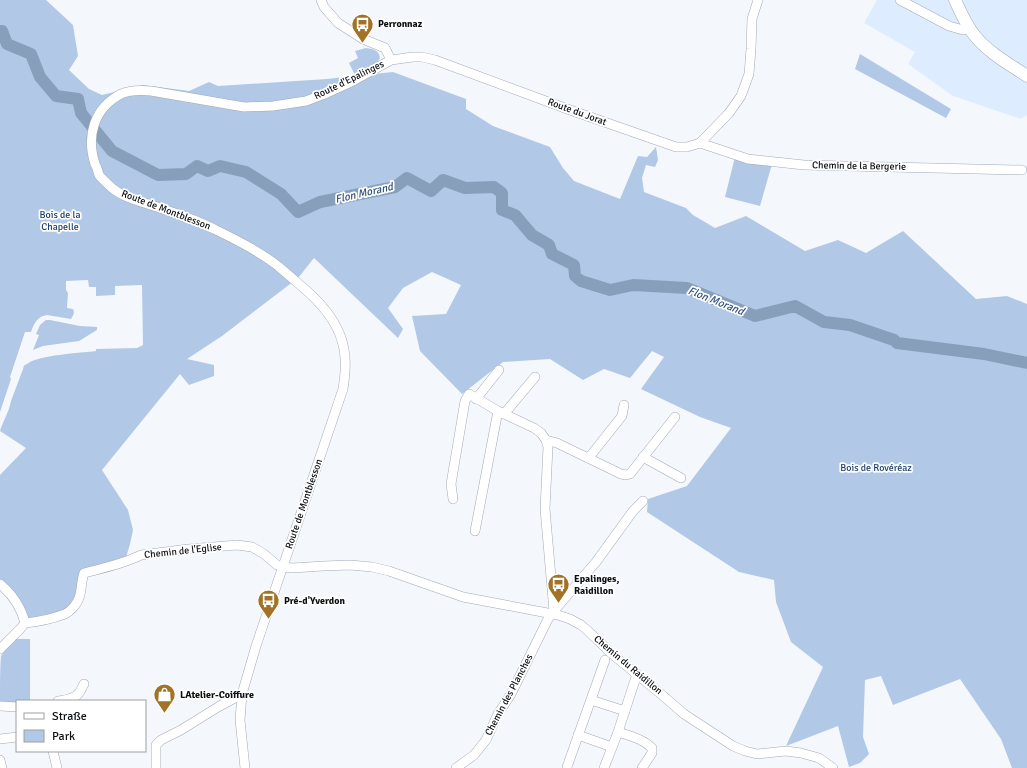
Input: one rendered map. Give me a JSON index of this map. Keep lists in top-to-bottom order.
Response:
{
  "streets": {
    "street": [
      "Route d'Epalinges",
      "Route du Jorat",
      "Chemin de la Bergerie",
      "Route de Montblesson",
      "Chemin de l'Eglise",
      "Chemin du Raidillon",
      "Chemin des Planches"
    ]
  },
  "crossings": [
    ["Route d'Epalinges", "Route du Jorat"],
    ["Route d'Epalinges", "Route de Montblesson"],
    ["Route du Jorat", "Chemin de la Bergerie"],
    ["Route de Montblesson", "Chemin de l'Eglise"],
    ["Route de Montblesson", "Chemin du Raidillon"],
    ["Chemin de l'Eglise", "Chemin du Raidillon"],
    ["Chemin du Raidillon", "Chemin des Planches"]
  ],
  "water": ["Flon Morand"],
  "parks": ["Bois de la Chapelle", "Bois de Rovéréaz"],
  "places": {
    "bus stop": ["Perronnaz", "Epalinges, Raidillon", "Pré-d'Yverdon"],
    "shop": ["LAtelier-Coiffure"]
  },
  "legend": ["Straße", "Park"]
}
